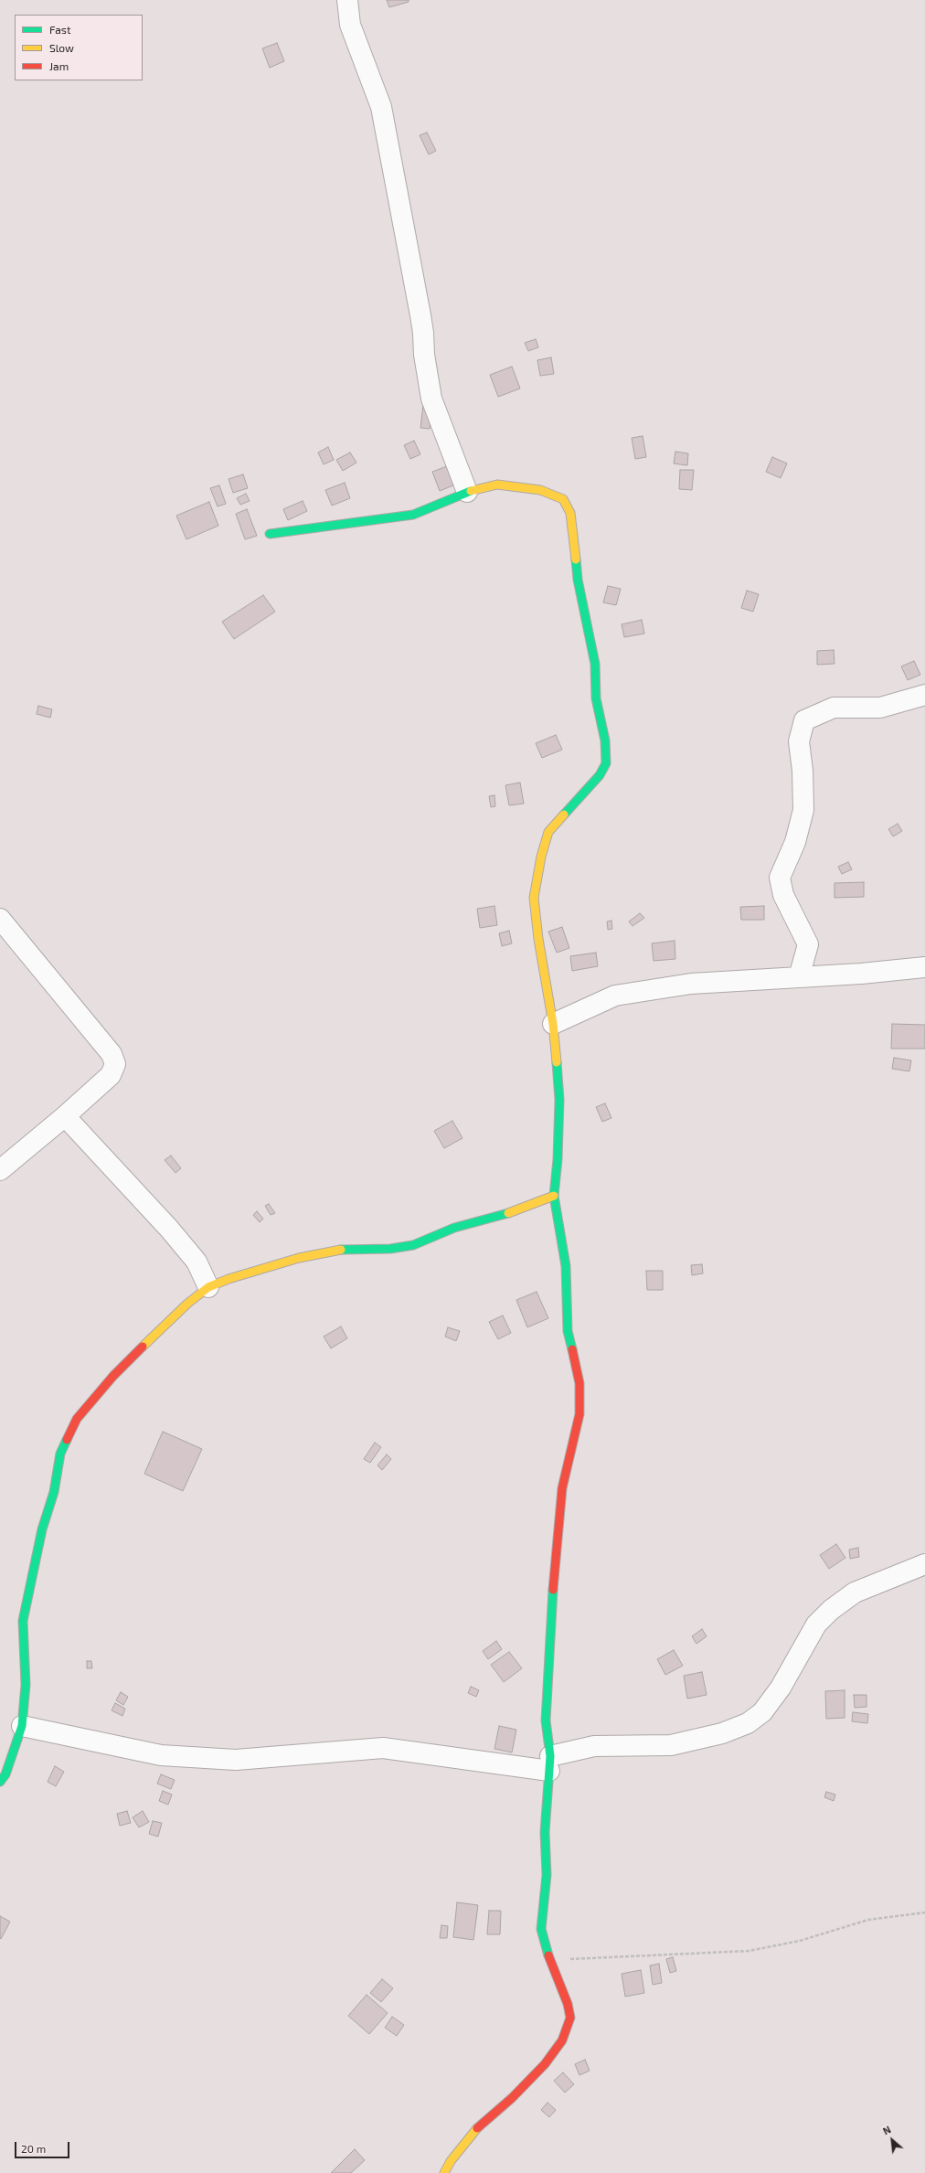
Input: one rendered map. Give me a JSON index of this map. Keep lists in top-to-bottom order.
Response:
{
  "legend": ["Fast", "Slow", "Jam"],
  "scale_bar": "20 m",
  "north": "top left"
}
